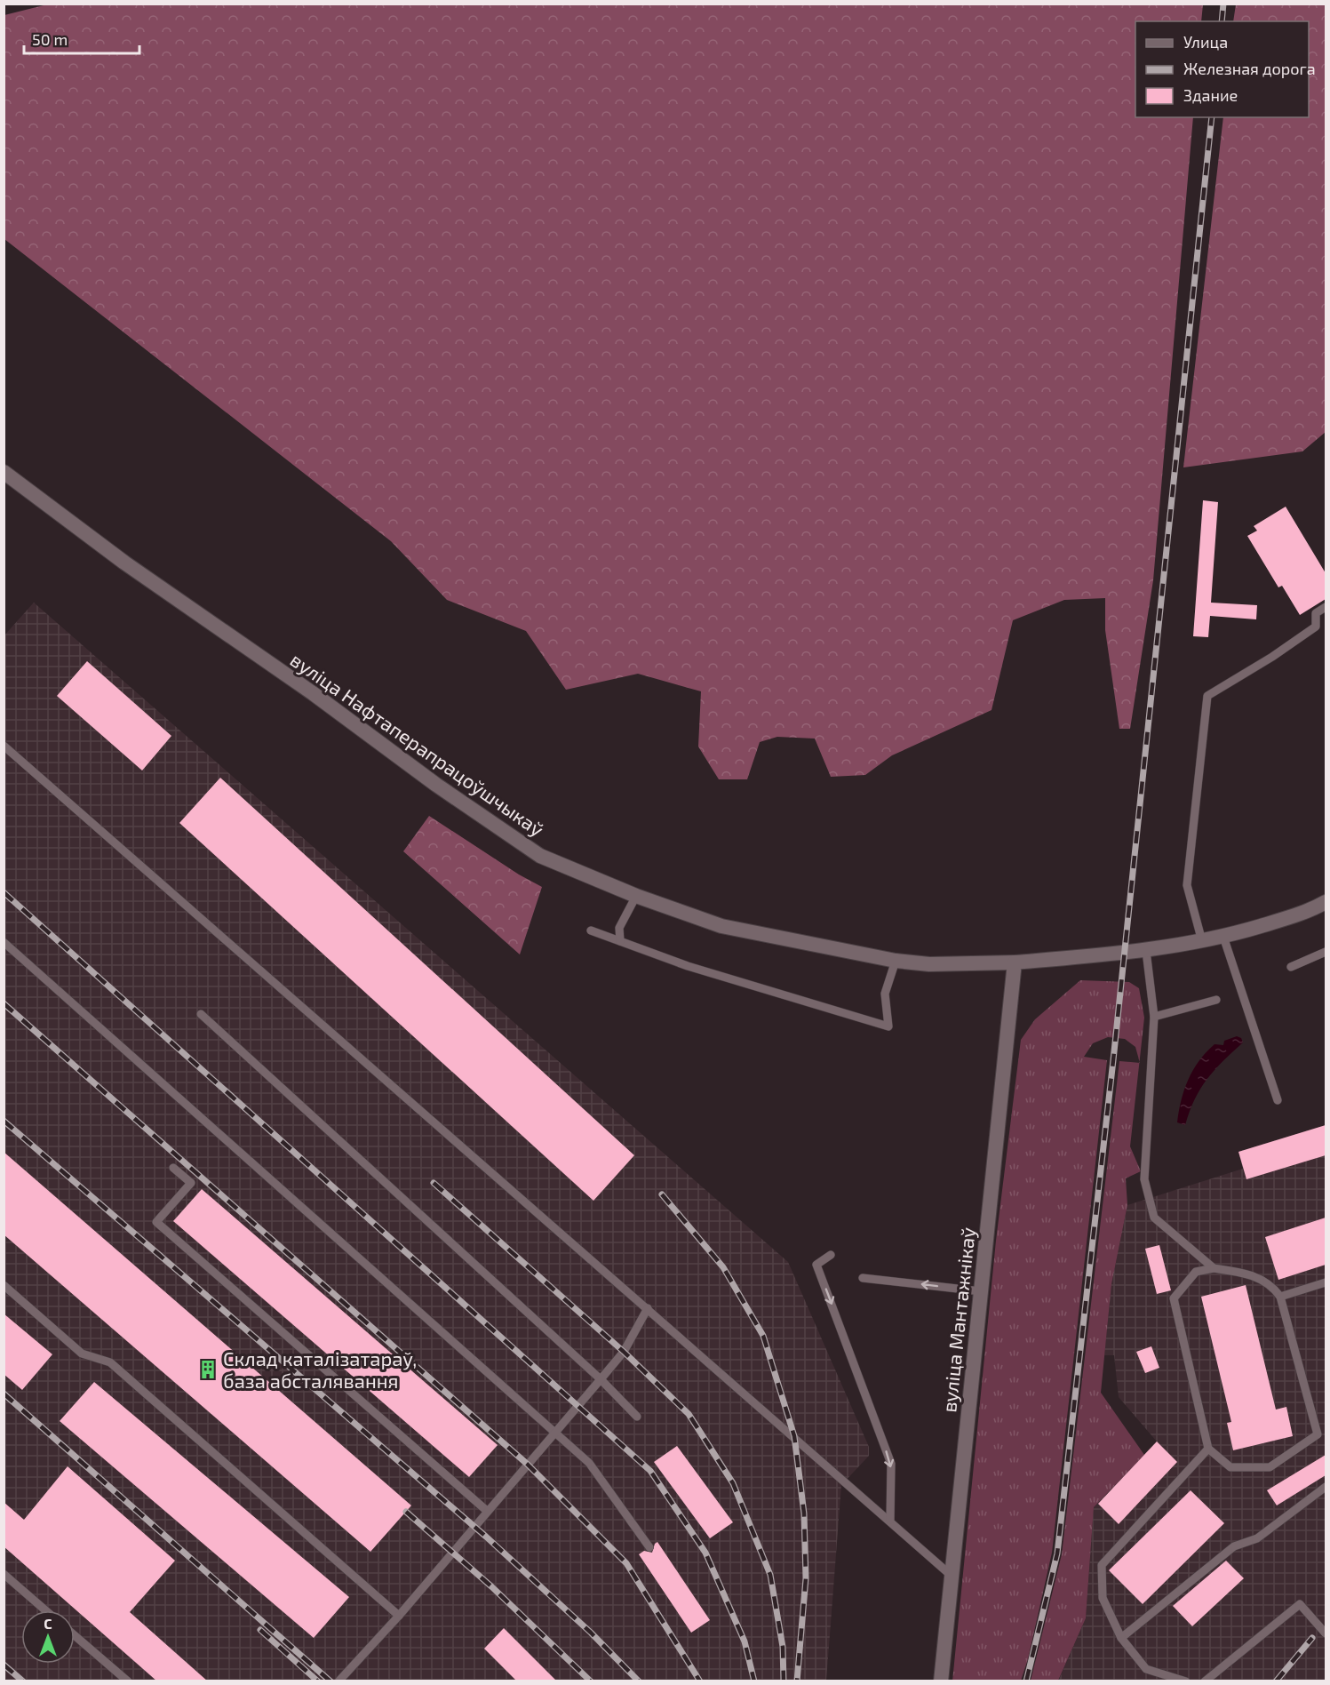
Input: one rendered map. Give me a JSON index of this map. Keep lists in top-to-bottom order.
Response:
{
  "streets": {
    "street": ["вуліца Нафтаперапрацоўшчыкаў", "вуліца Мантажнікаў"]
  },
  "crossings": [
    ["вуліца Нафтаперапрацоўшчыкаў", "вуліца Мантажнікаў"]
  ],
  "places": {
    "building": ["Склад каталізатараў, база абсталявання"]
  },
  "legend": ["Улица", "Железная дорога", "Здание"],
  "scale_bar": "50 m",
  "north": "top"
}
